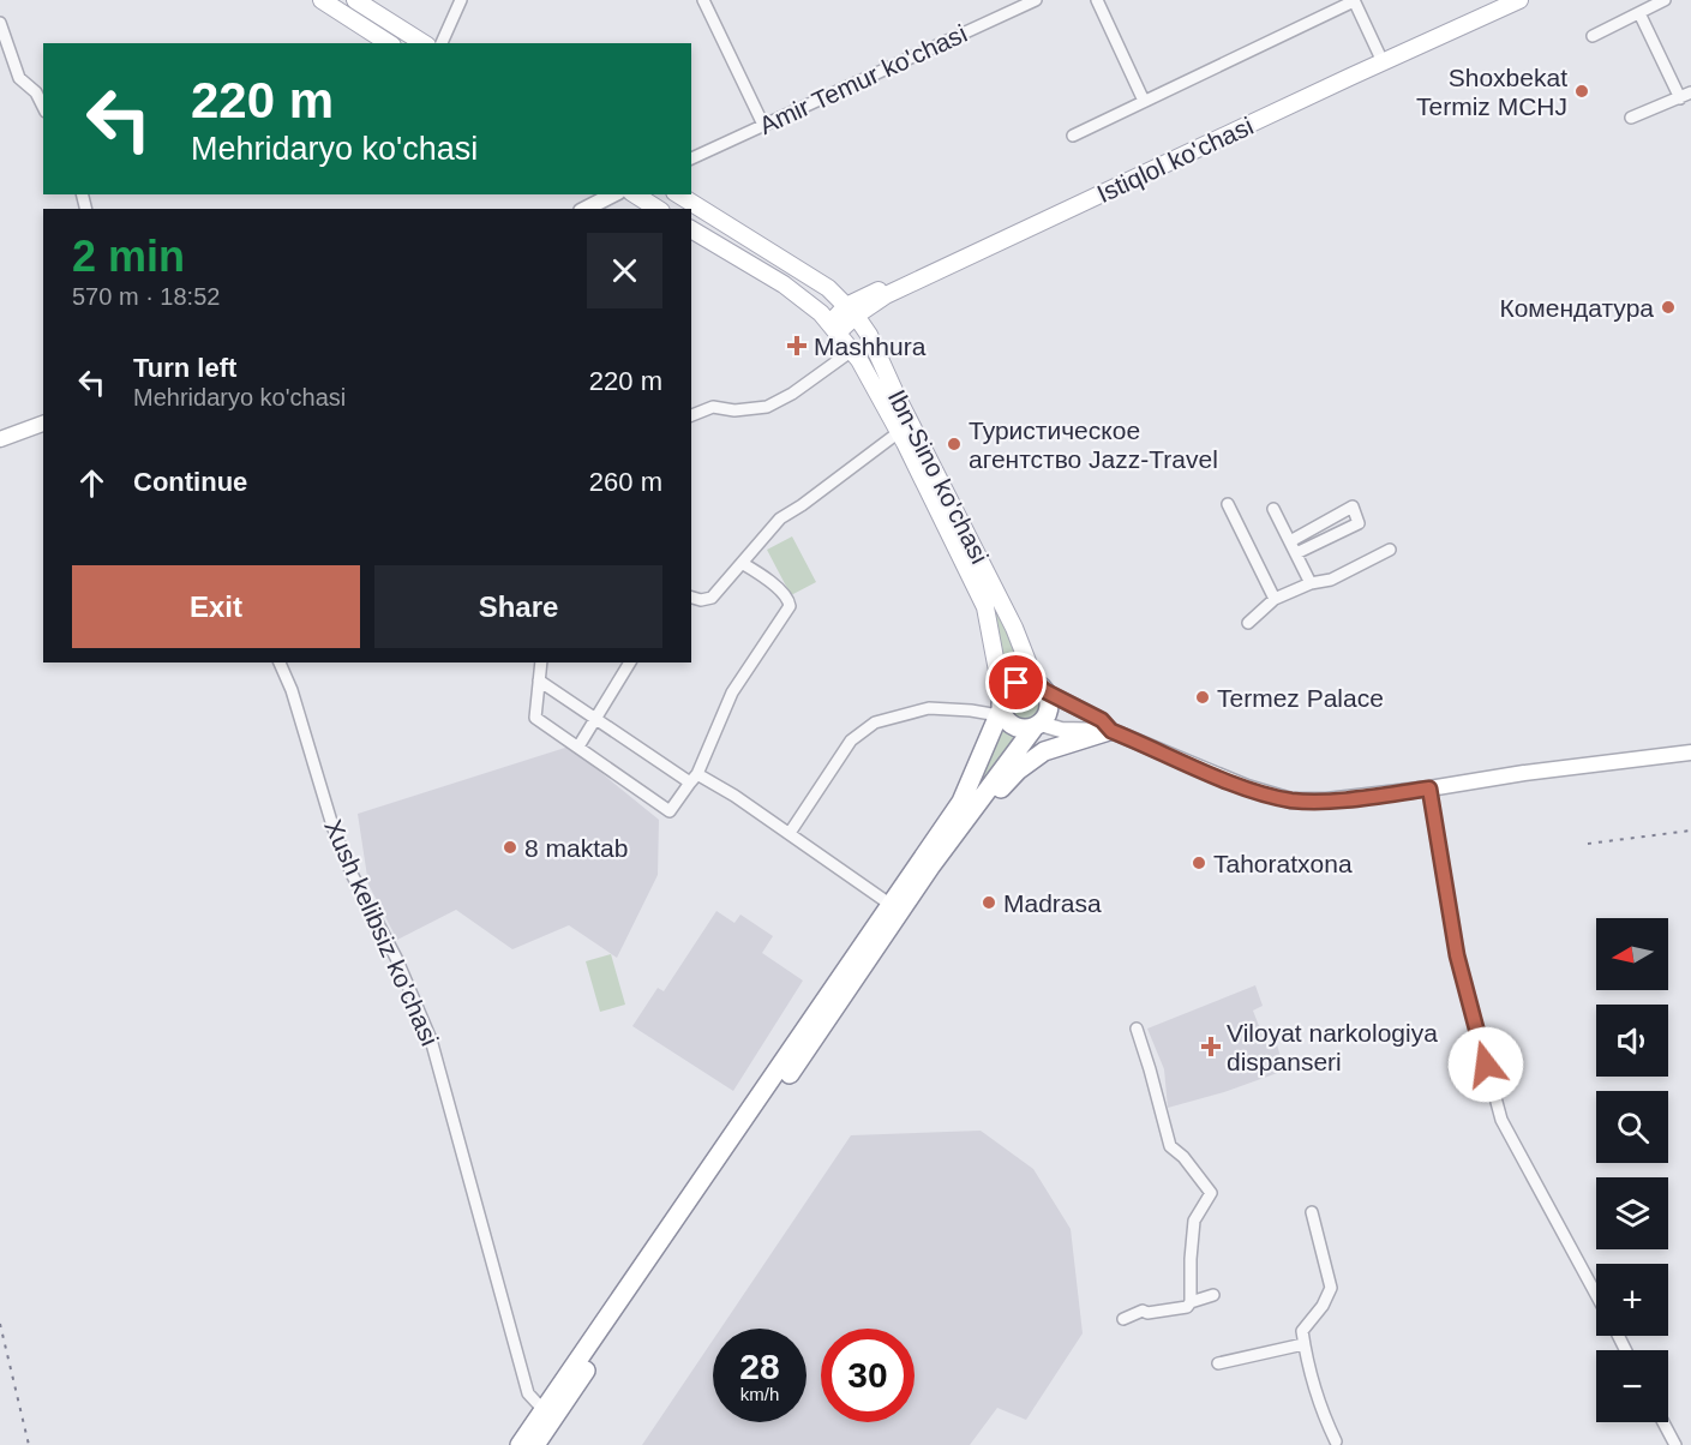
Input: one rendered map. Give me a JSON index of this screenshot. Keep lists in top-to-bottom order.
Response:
{
  "streets": {
    "main road": ["Istiqlol ko'chasi", "Ibn-Sino ko'chasi"],
    "street": ["Amir Temur ko'chasi", "Xush kelibsiz ko'chasi"]
  },
  "crossings": [
    ["Istiqlol ko'chasi", "Ibn-Sino ko'chasi"]
  ],
  "places": {
    "other": [
      "Shoxbekat Termiz MCHJ",
      "Комендатура",
      "Туристическое агентство Jazz-Travel",
      "Termez Palace",
      "8 maktab",
      "Tahoratxona",
      "Madrasa"
    ],
    "health": ["Mashhura", "Viloyat narkologiya dispanseri"]
  },
  "north": "left",
  "page": {
    "turn": ["220 m", "Мehridaryo ko'chasi"],
    "heading": ["2 min", "570 m · 18:52"],
    "list": [
      {
        "name": "Turn left",
        "note": "Мehridaryo ko'chasi",
        "value": "220 m"
      },
      {
        "name": "Continue",
        "value": "260 m"
      }
    ],
    "buttons": ["Exit", "Share"],
    "map_buttons": ["+", "−"],
    "speed": "28 km/h",
    "limit": "30"
  }
}
